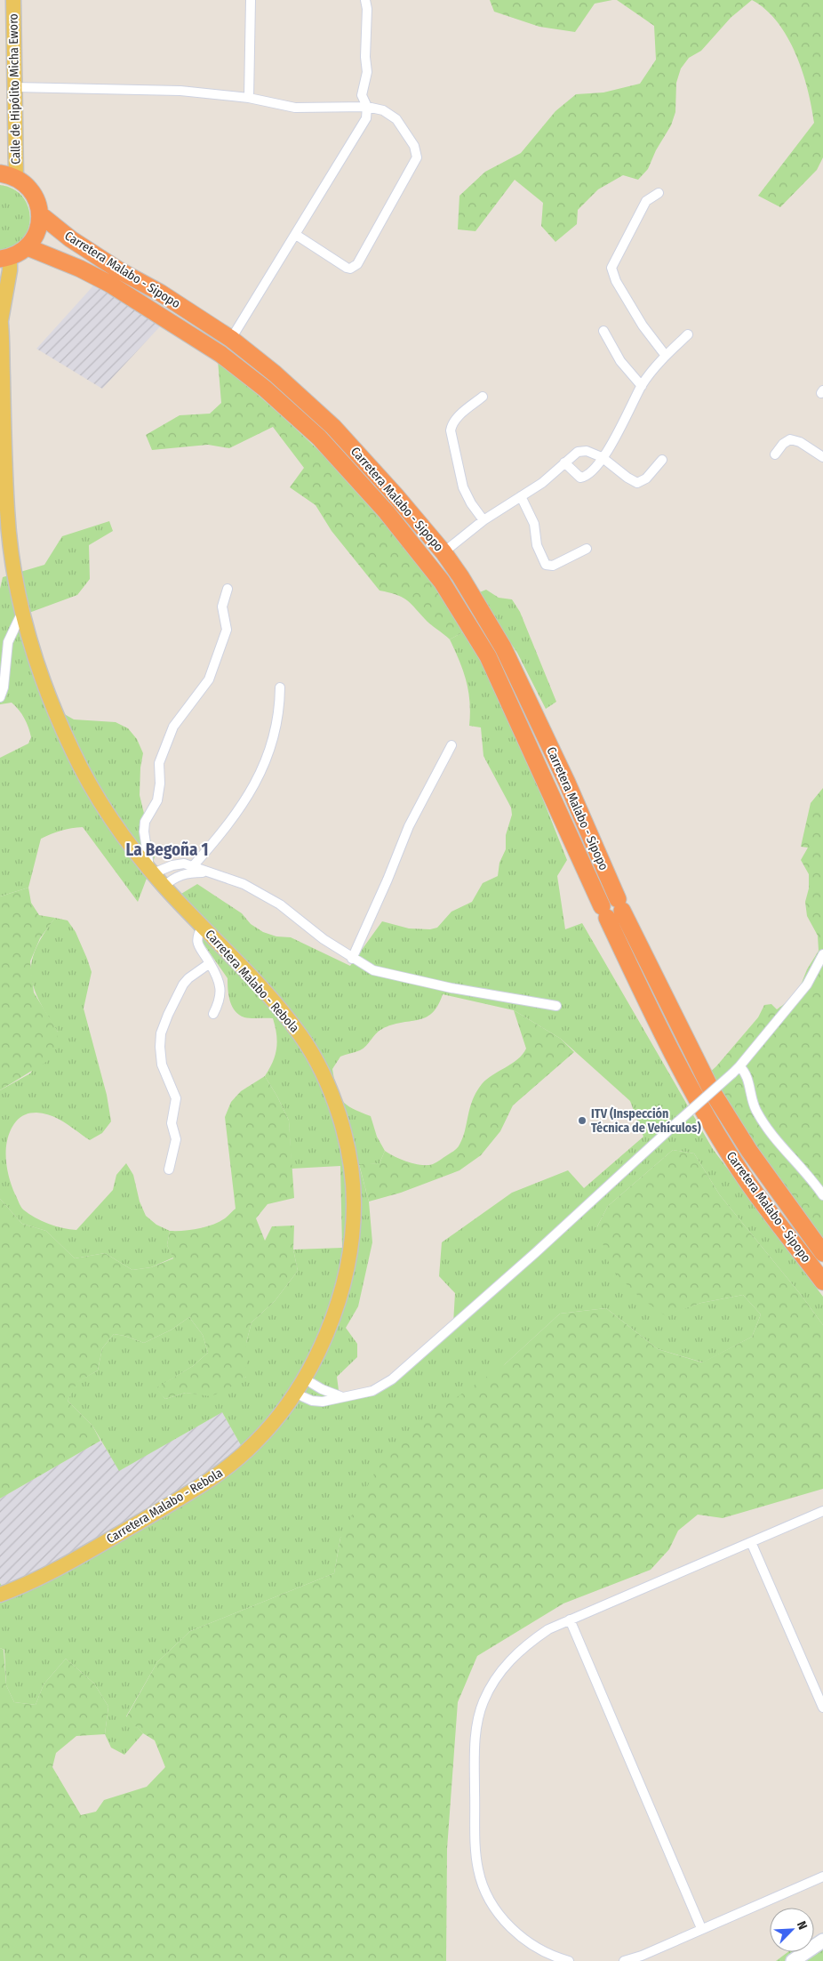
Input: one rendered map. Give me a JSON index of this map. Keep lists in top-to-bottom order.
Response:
{
  "streets": {
    "highway": ["Carretera Malabo - Sipopo"],
    "main road": ["Calle de Hipólito Micha Eworo", "Carretera Malabo - Rebola"]
  },
  "districts": ["La Begoña 1"],
  "places": ["ITV (Inspección Técnica de Vehículos)"],
  "north": "top right"
}
